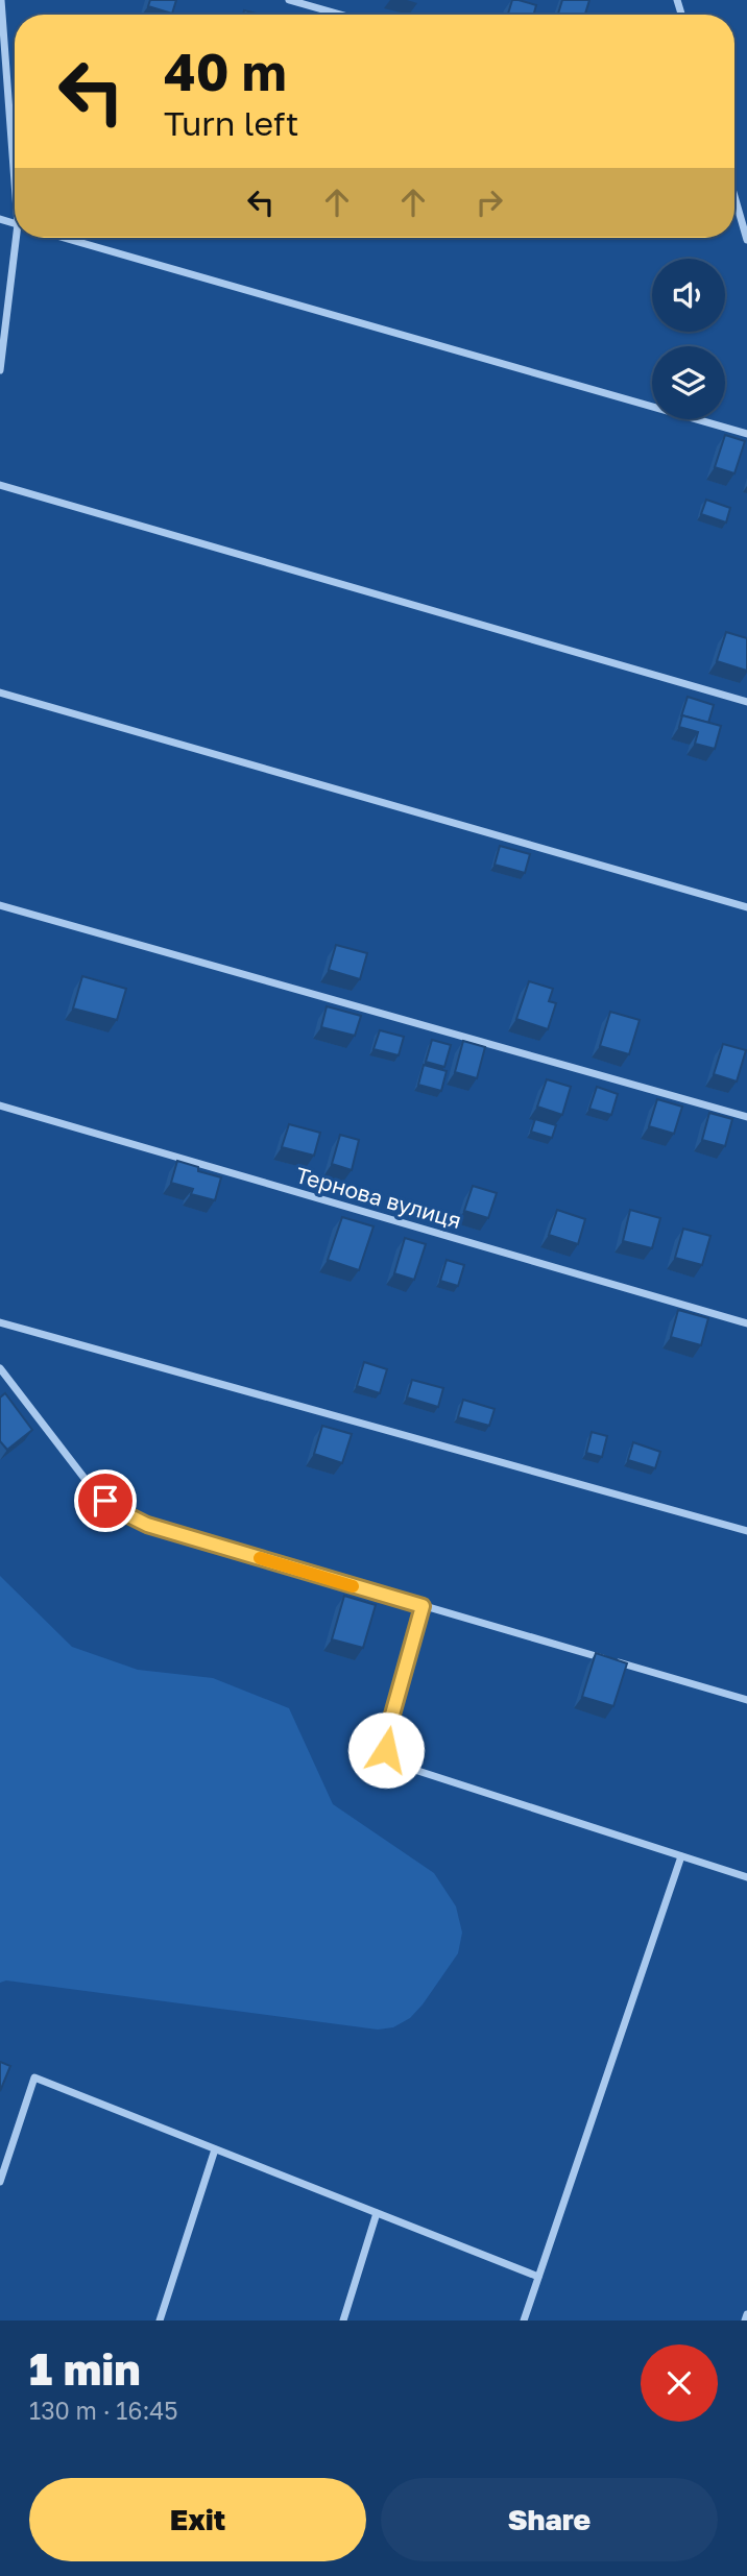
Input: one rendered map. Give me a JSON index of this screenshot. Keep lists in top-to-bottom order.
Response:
{
  "streets": {
    "street": ["Тернова вулиця"]
  },
  "page": {
    "turn": ["40 m", "Turn left"],
    "heading": ["1 min", "130 m · 16:45"],
    "buttons": ["Exit", "Share"]
  }
}
